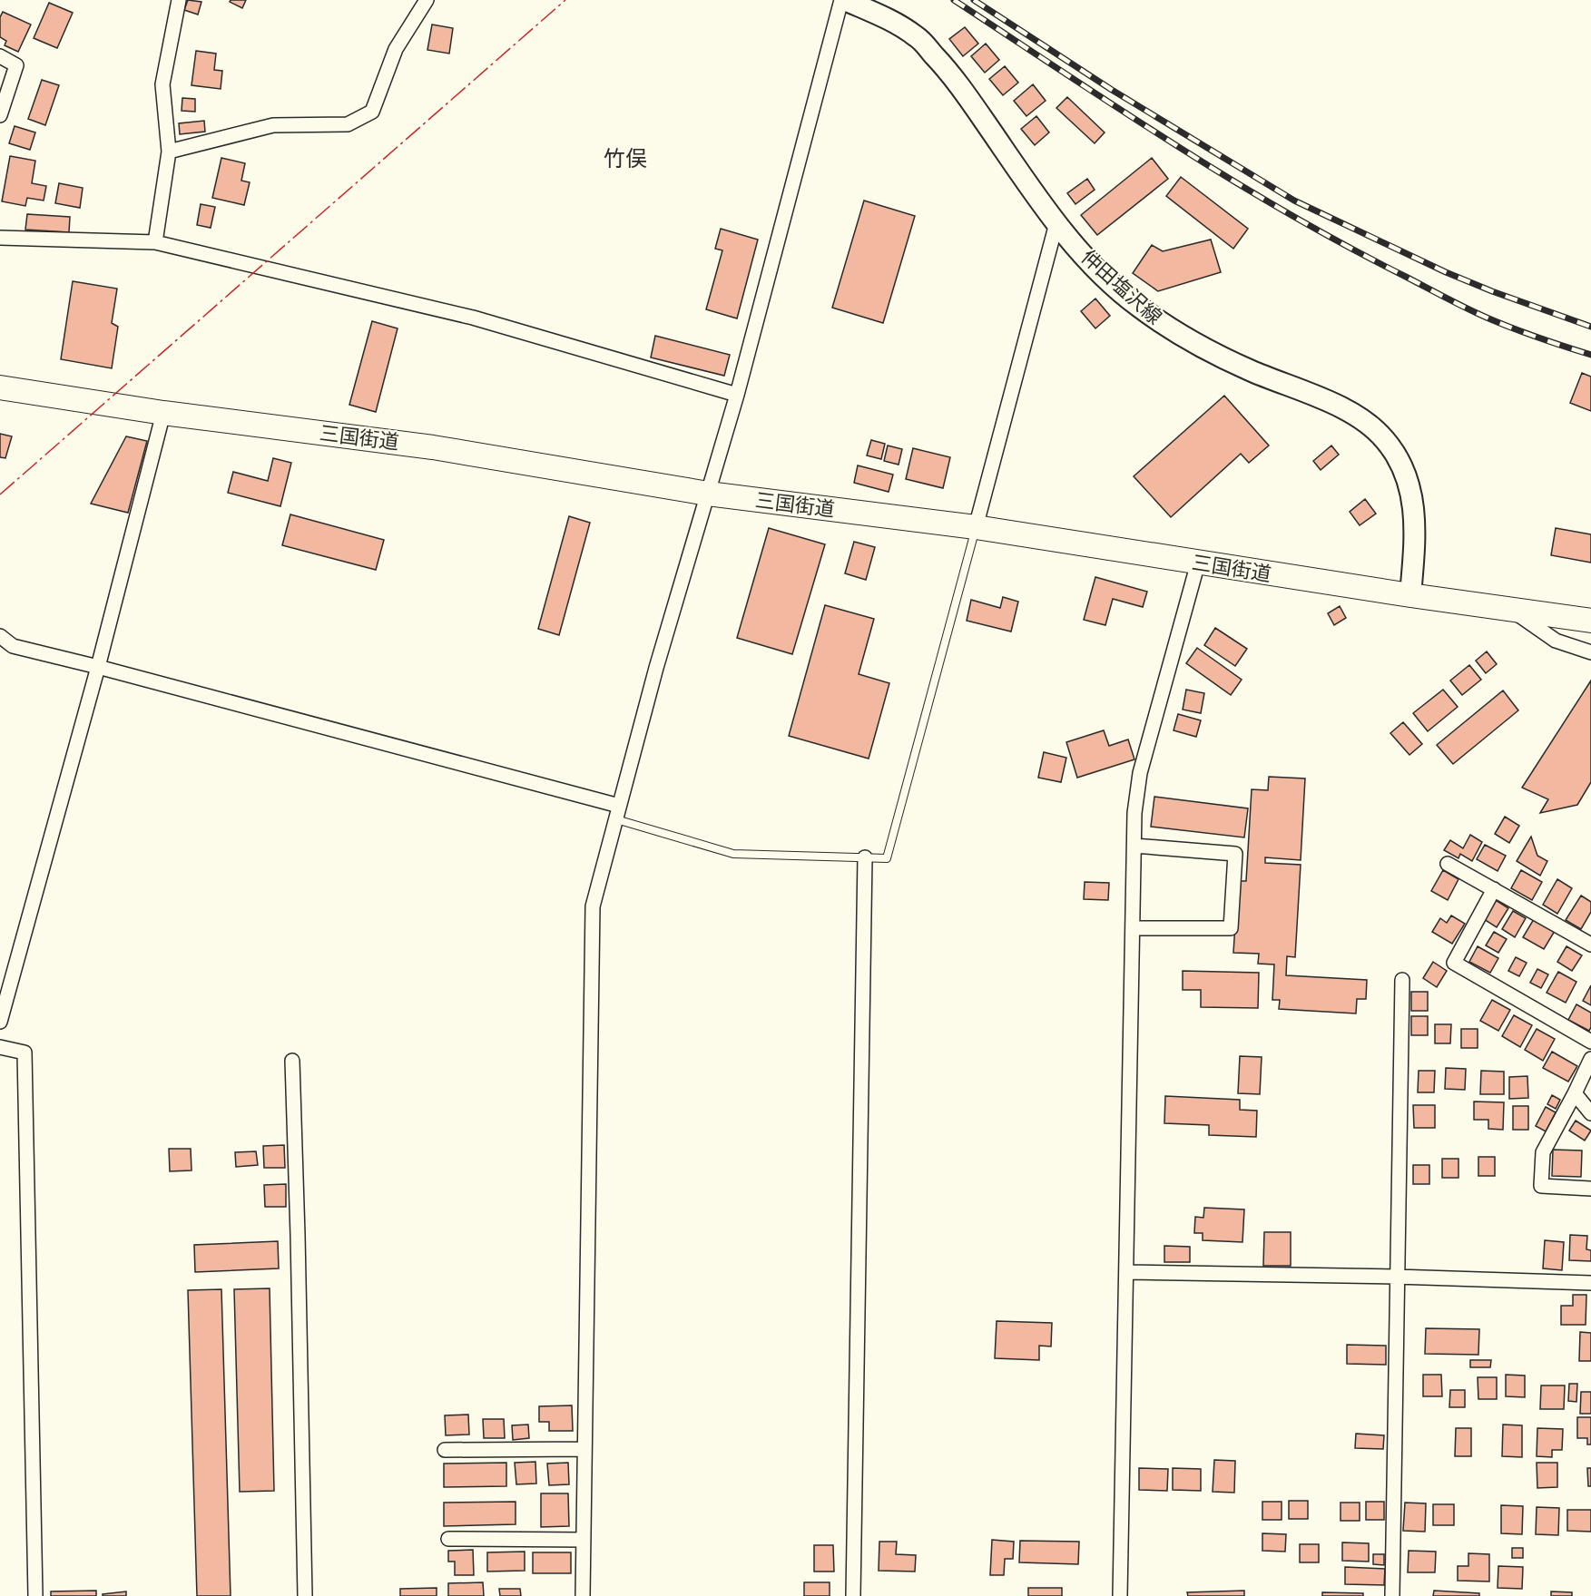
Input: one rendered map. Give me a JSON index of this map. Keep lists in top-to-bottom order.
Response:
{
  "streets": {
    "highway": ["三国街道"],
    "main road": ["仲田塩沢線"]
  },
  "crossings": [
    ["仲田塩沢線", "三国街道"]
  ],
  "districts": ["竹俣"]
}
